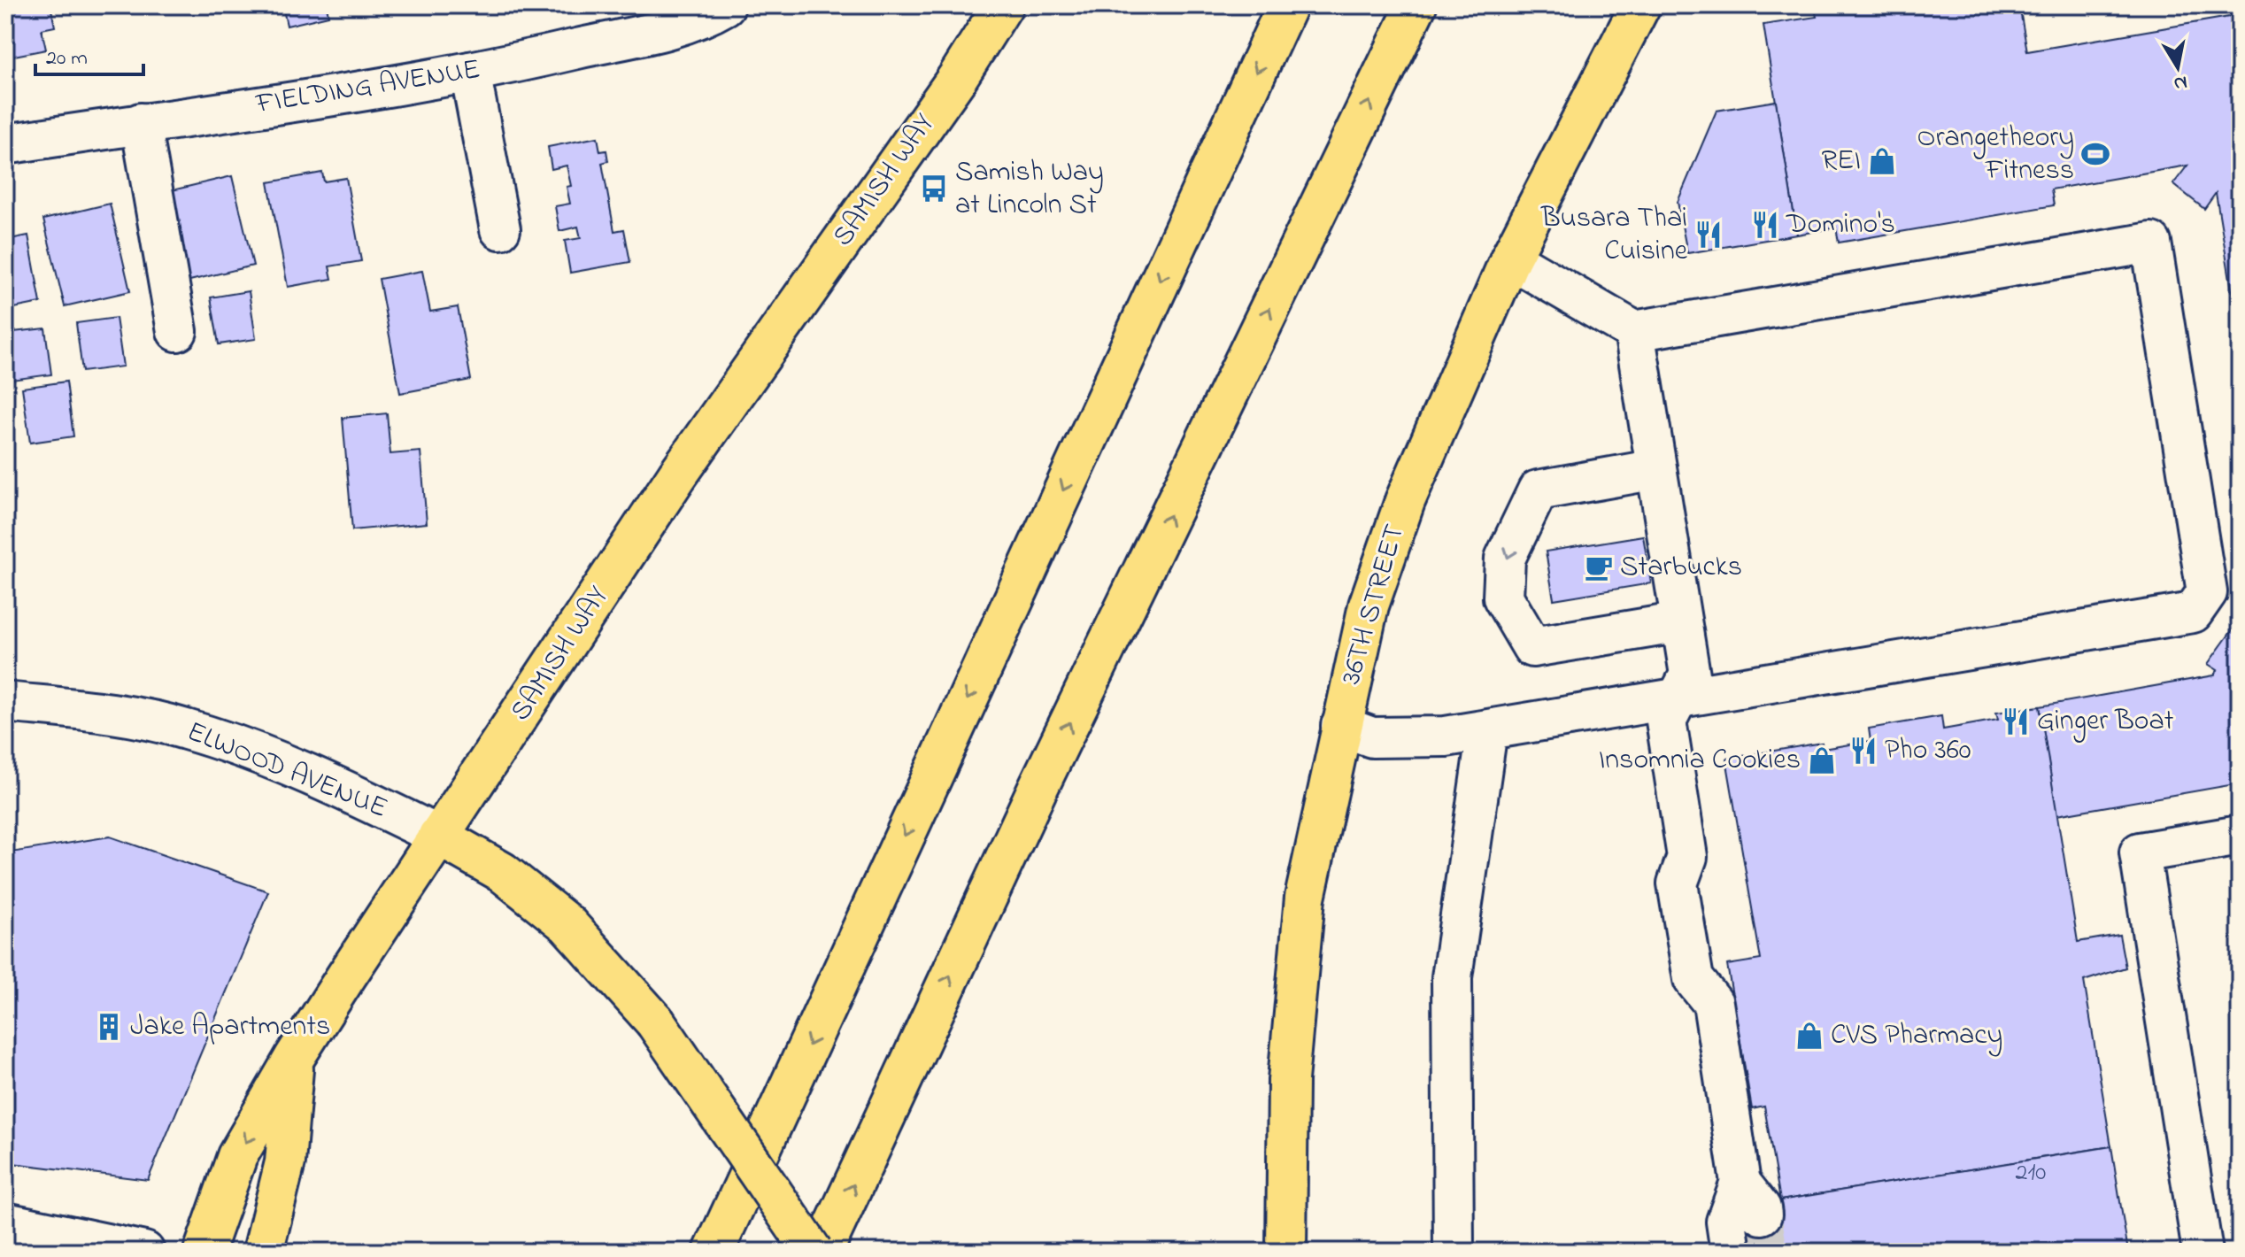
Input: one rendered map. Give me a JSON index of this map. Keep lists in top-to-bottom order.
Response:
{
  "streets": {
    "main road": ["SAMISH WAY", "36TH STREET"],
    "street": ["FIELDING AVENUE", "ELWOOD AVENUE"]
  },
  "crossings": [
    ["SAMISH WAY", "ELWOOD AVENUE"]
  ],
  "places": {
    "sports": ["Orangetheory Fitness"],
    "shop": ["REI", "Insomnia Cookies", "CVS Pharmacy"],
    "bus stop": ["Samish Way at Lincoln St"],
    "restaurant": [
      "Domino's",
      "Busara Thai Cuisine",
      "Ginger Boat",
      "Pho 360"
    ],
    "cafe": ["Starbucks"],
    "building": ["Jake Apartments"]
  },
  "house_numbers": ["210"],
  "scale_bar": "20 m",
  "north": "bottom"
}
